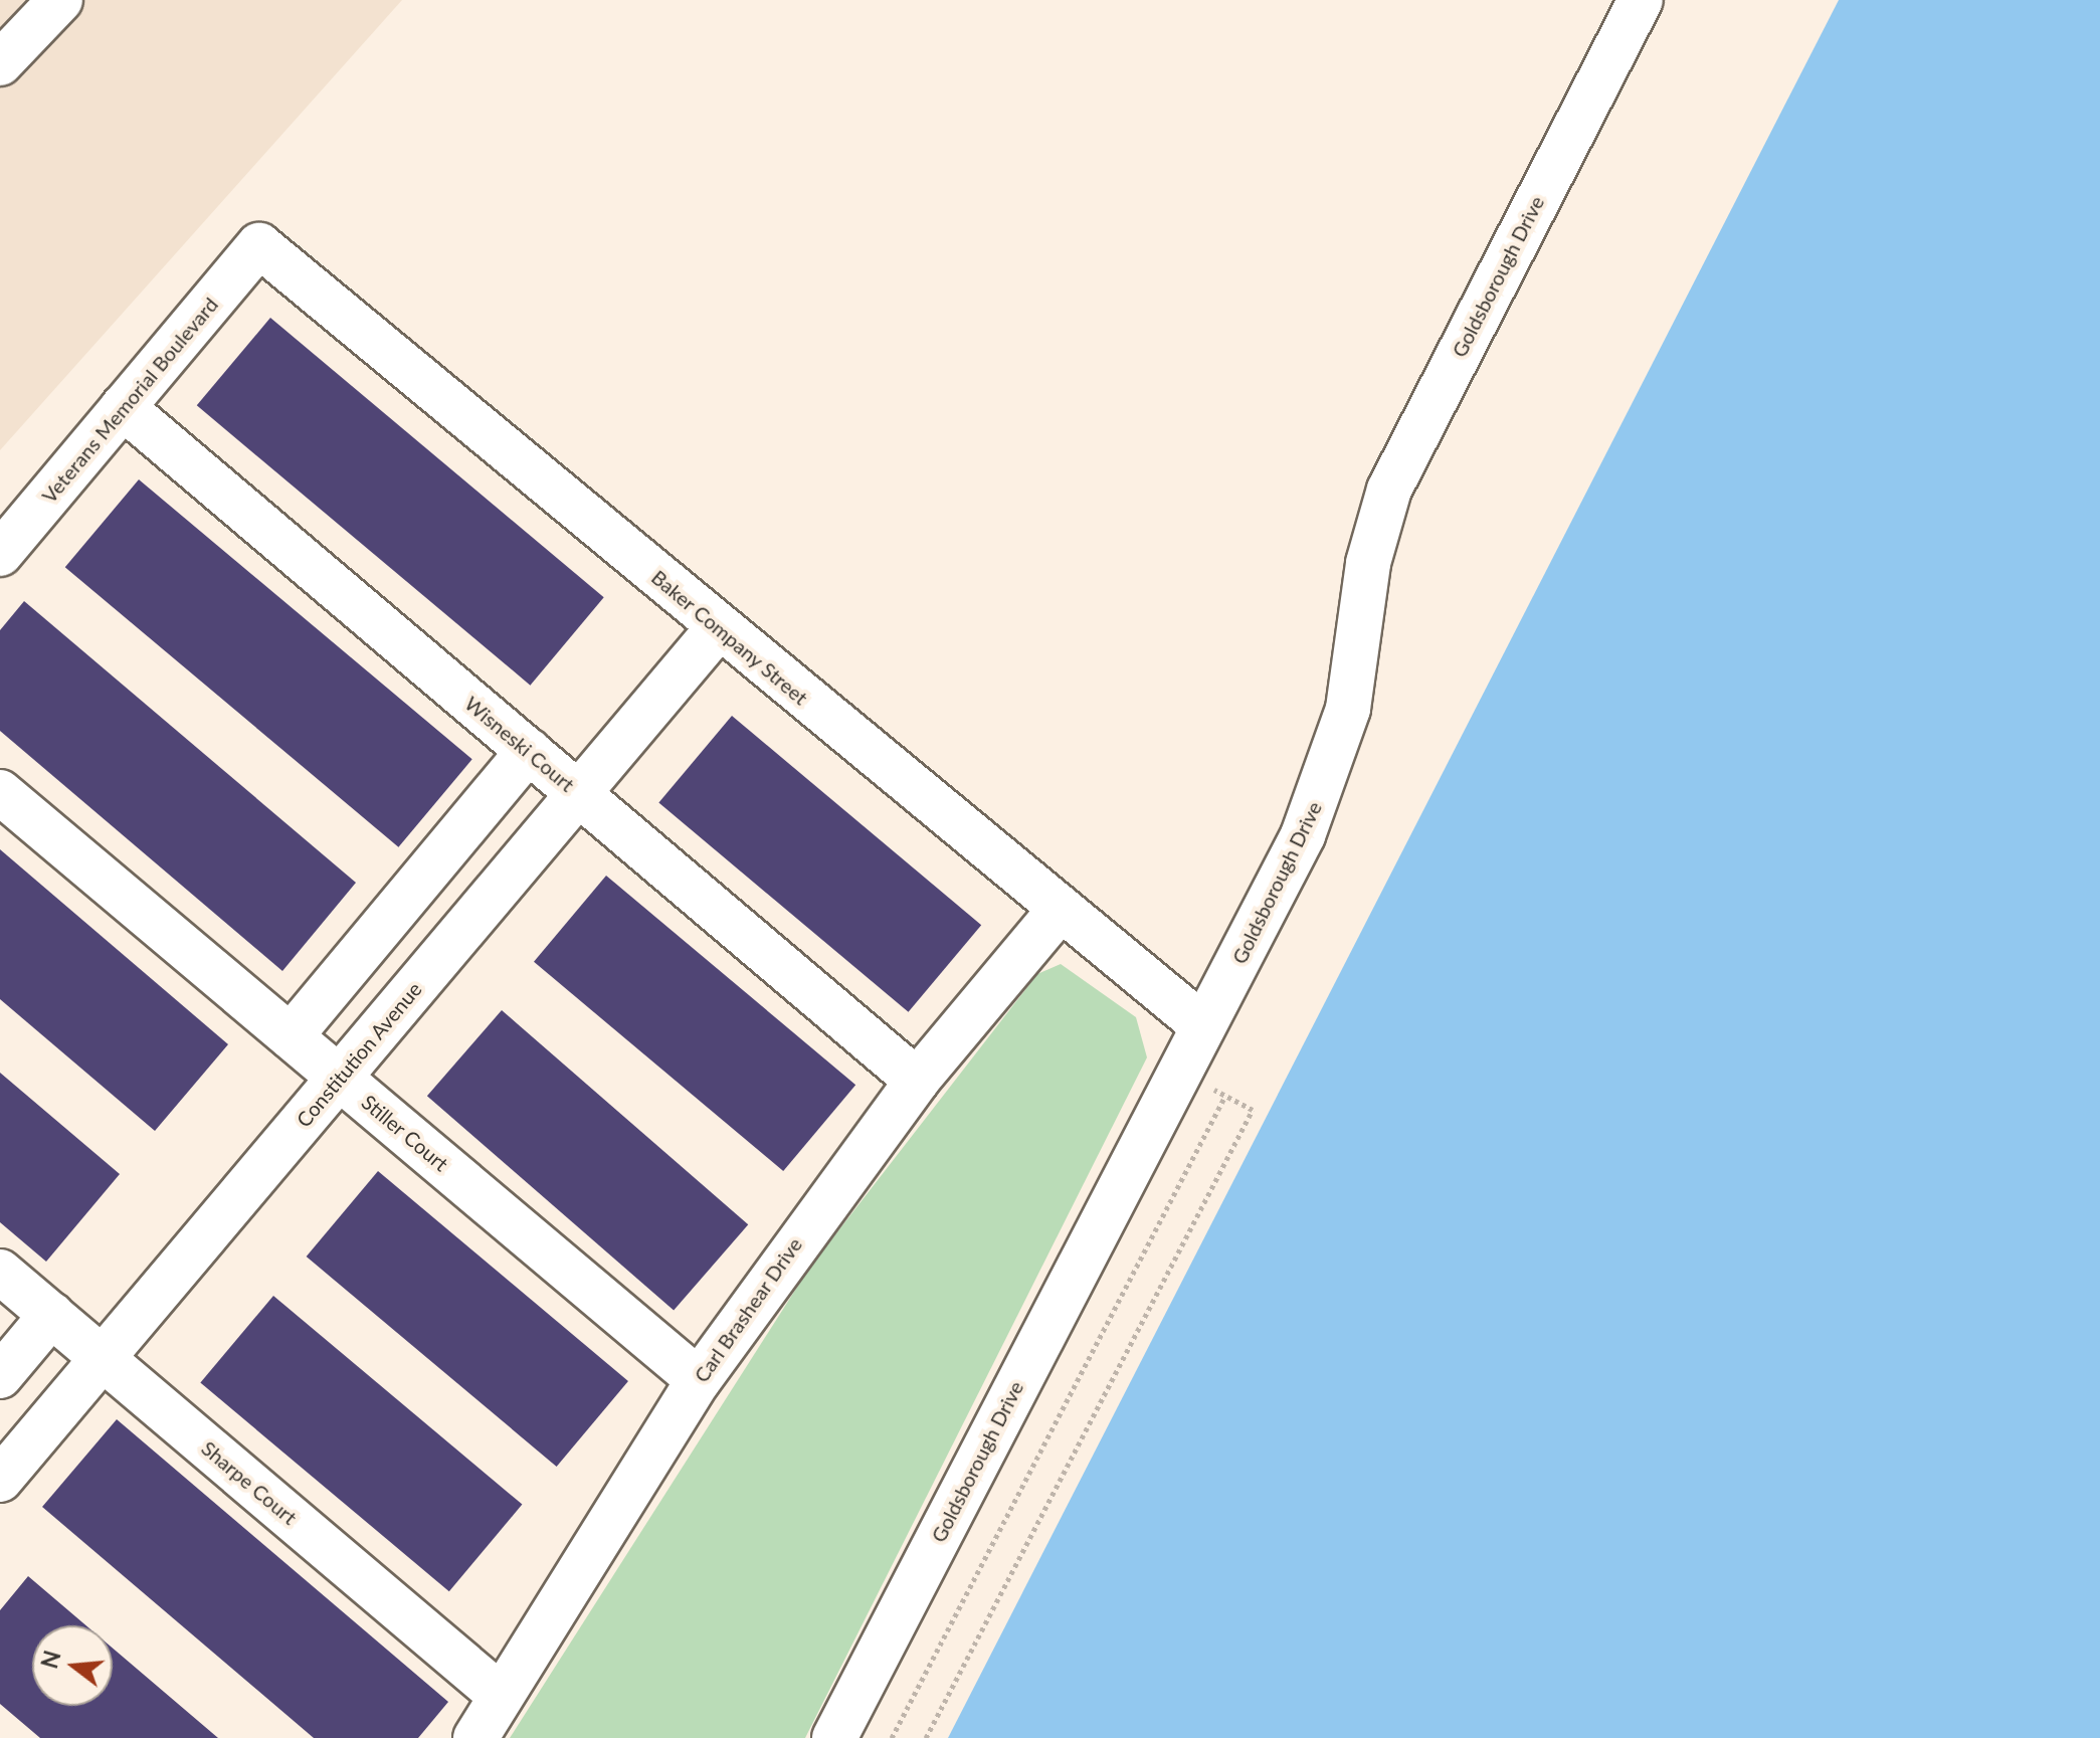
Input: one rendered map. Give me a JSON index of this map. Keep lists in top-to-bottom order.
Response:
{
  "streets": {
    "street": [
      "Goldsborough Drive",
      "Veterans Memorial Boulevard",
      "Baker Company Street",
      "Wisneski Court",
      "Constitution Avenue",
      "Stiller Court",
      "Carl Brashear Drive",
      "Sharpe Court"
    ]
  },
  "crossings": [
    ["Goldsborough Drive", "Baker Company Street"],
    ["Veterans Memorial Boulevard", "Baker Company Street"],
    ["Veterans Memorial Boulevard", "Wisneski Court"],
    ["Baker Company Street", "Constitution Avenue"],
    ["Baker Company Street", "Carl Brashear Drive"],
    ["Wisneski Court", "Constitution Avenue"],
    ["Wisneski Court", "Carl Brashear Drive"],
    ["Constitution Avenue", "Stiller Court"],
    ["Constitution Avenue", "Sharpe Court"],
    ["Stiller Court", "Carl Brashear Drive"],
    ["Carl Brashear Drive", "Sharpe Court"]
  ],
  "north": "left"
}
